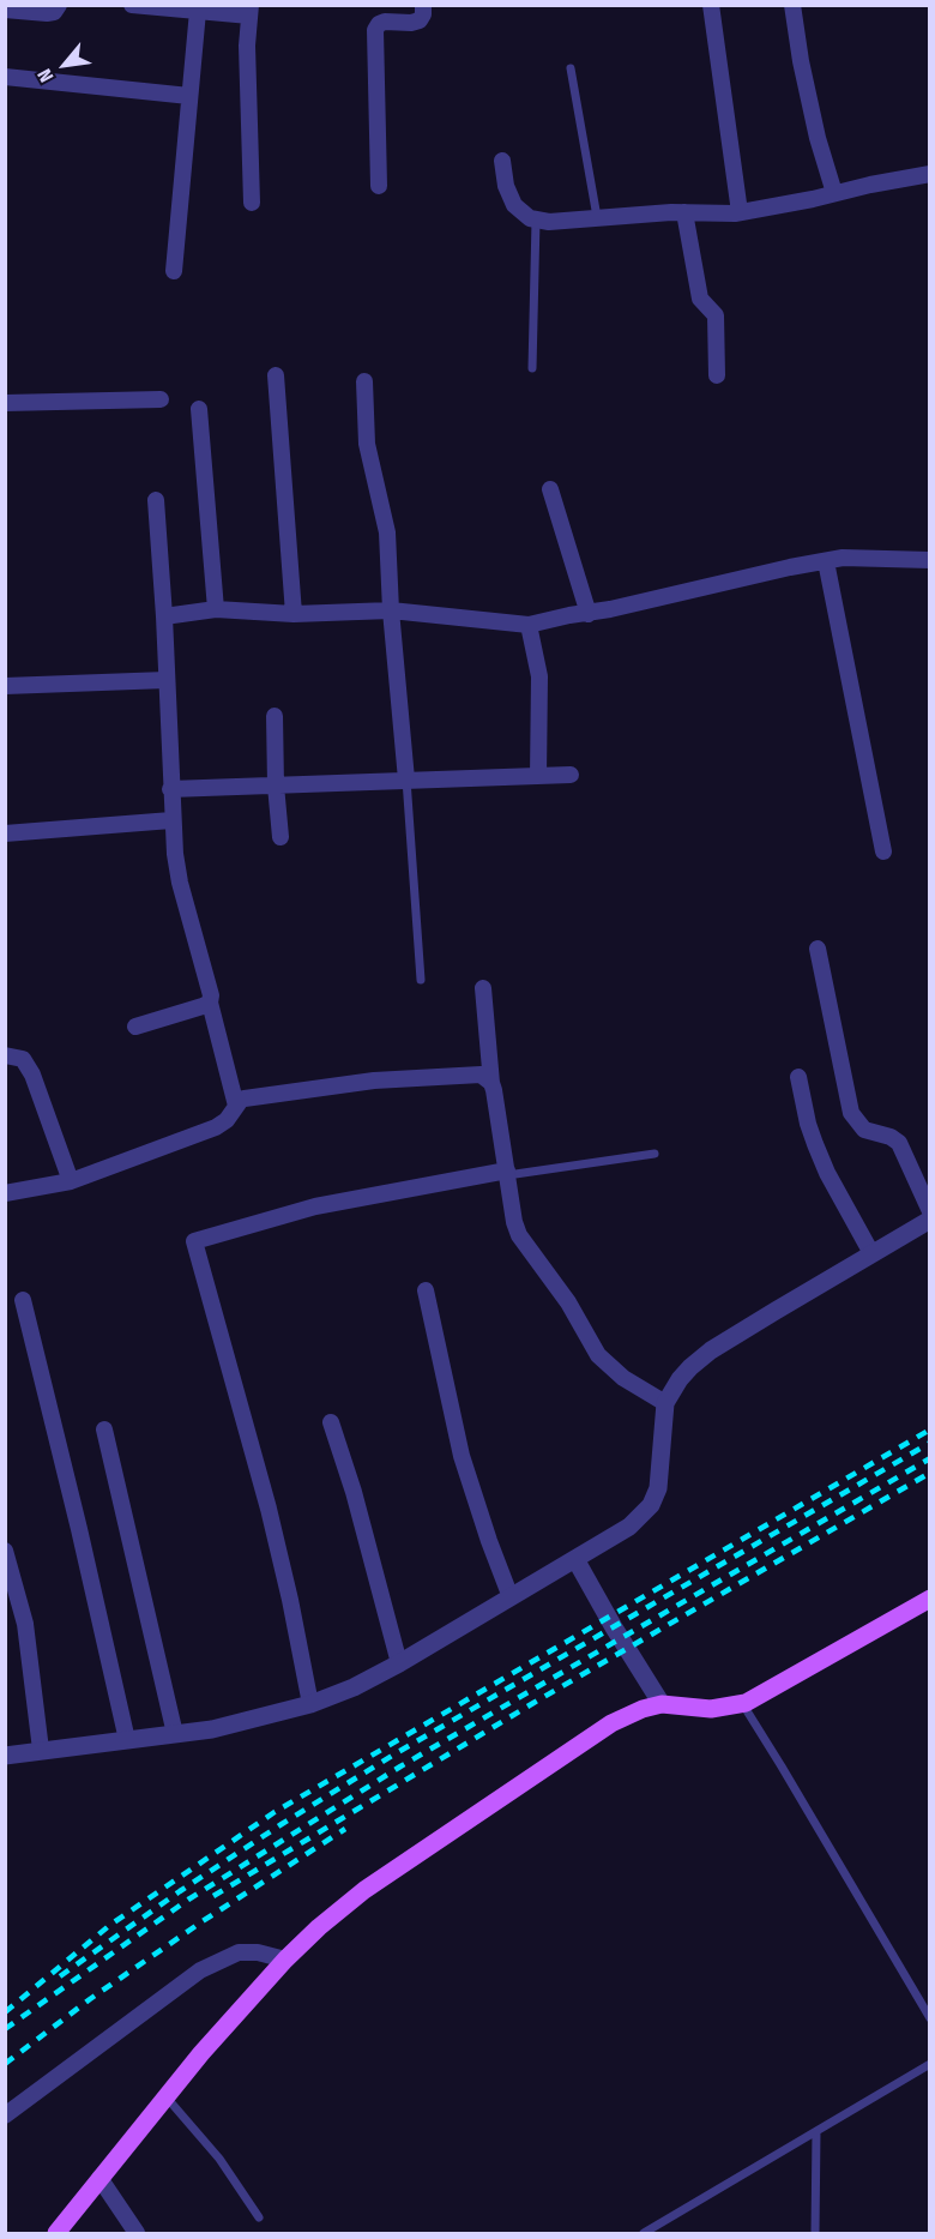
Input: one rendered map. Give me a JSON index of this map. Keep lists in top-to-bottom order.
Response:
{
  "north": "bottom left"
}
